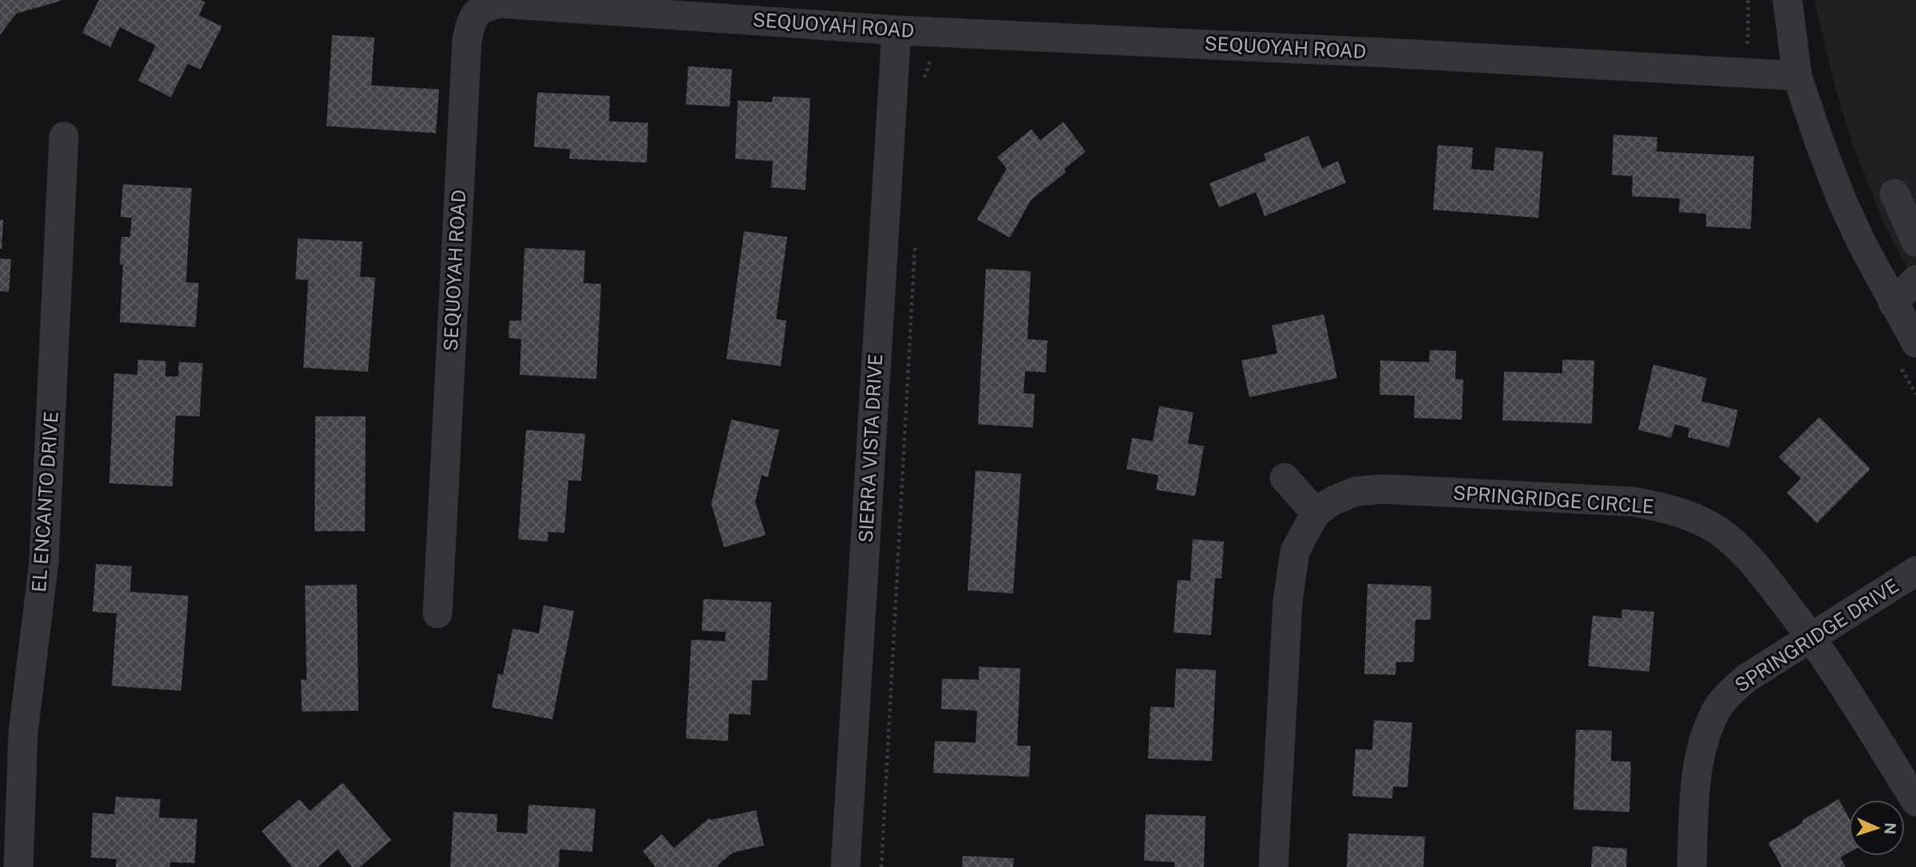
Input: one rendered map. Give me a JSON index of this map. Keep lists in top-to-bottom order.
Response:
{
  "streets": {
    "street": [
      "SEQUOYAH ROAD",
      "SIERRA VISTA DRIVE",
      "SPRINGRIDGE CIRCLE",
      "EL ENCANTO DRIVE",
      "SPRINGRIDGE DRIVE"
    ]
  },
  "crossings": [
    ["SEQUOYAH ROAD", "SIERRA VISTA DRIVE"],
    ["SPRINGRIDGE CIRCLE", "SPRINGRIDGE DRIVE"]
  ],
  "north": "right"
}
